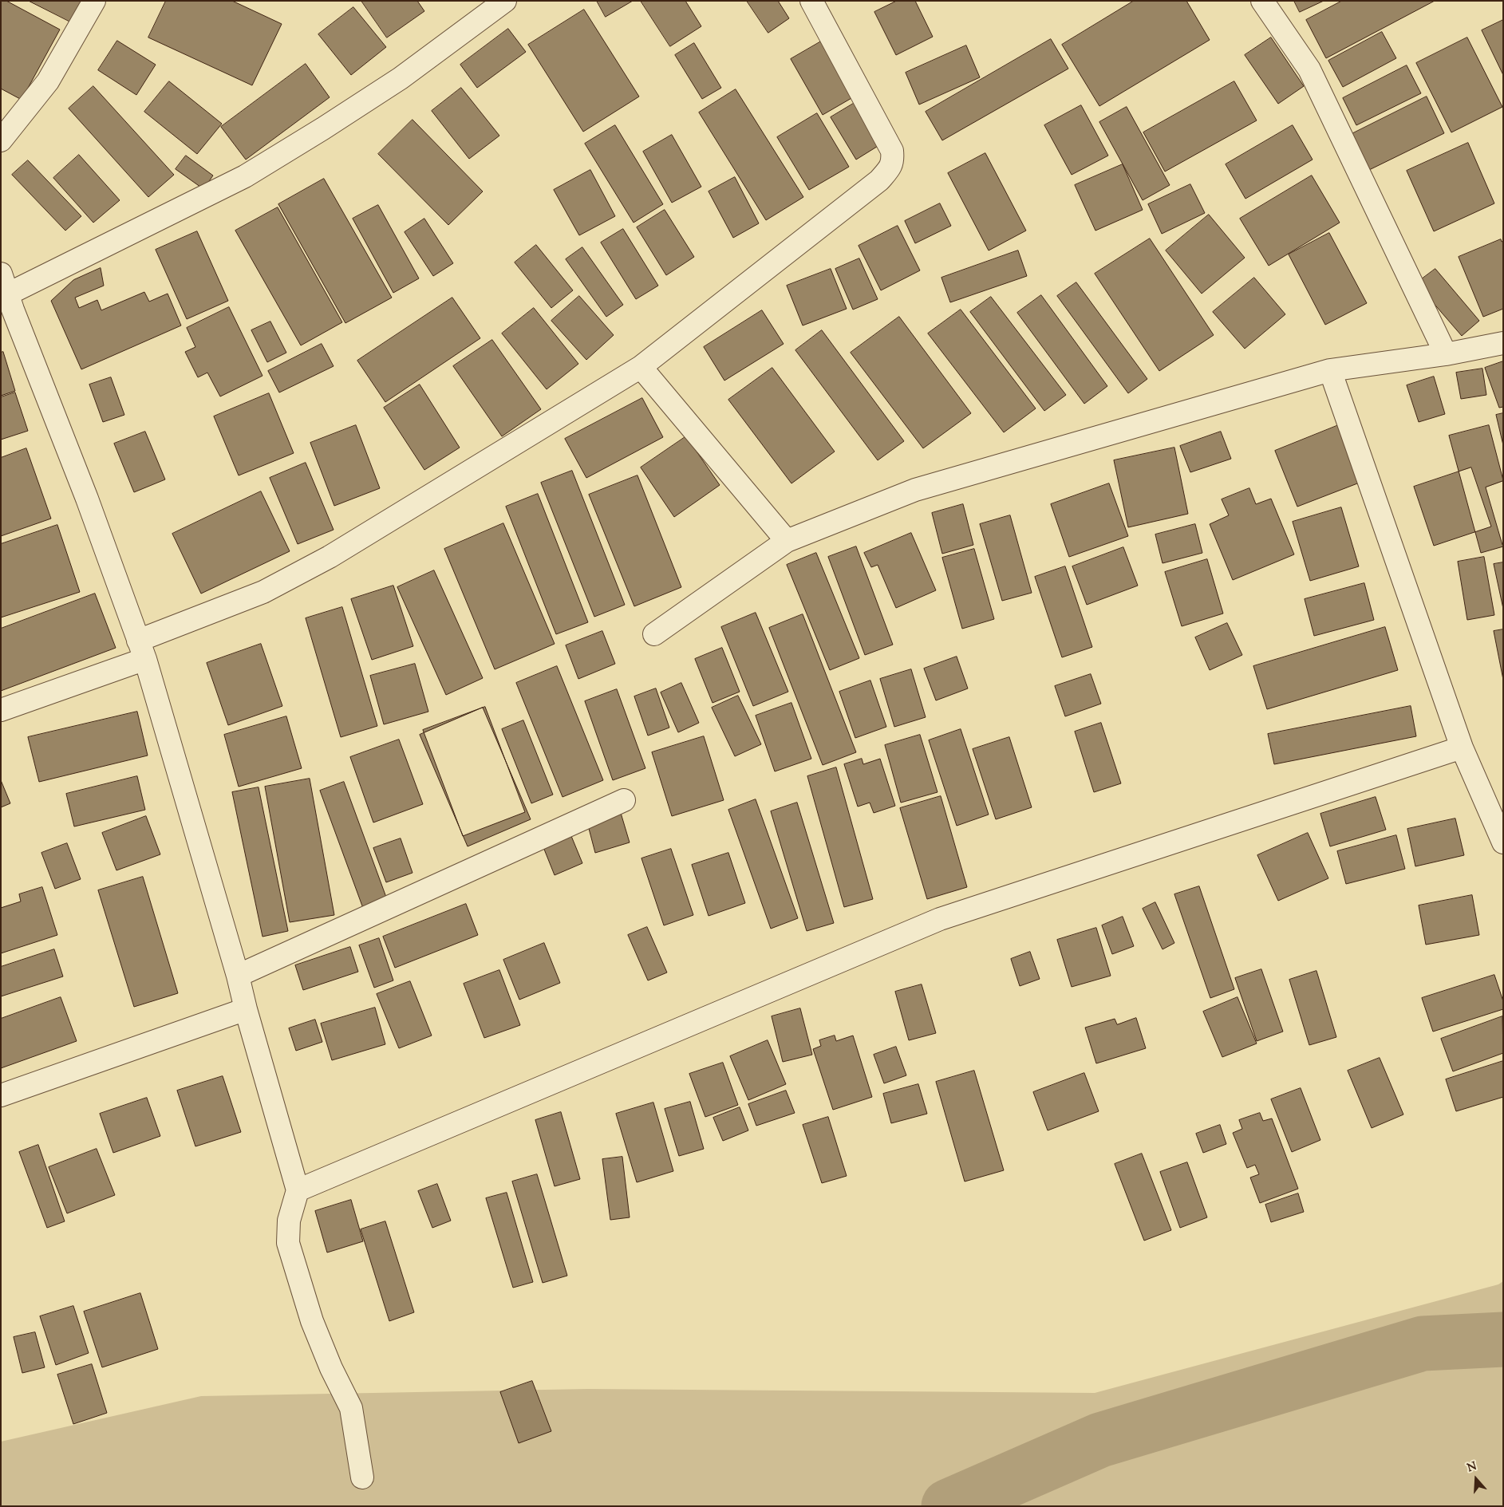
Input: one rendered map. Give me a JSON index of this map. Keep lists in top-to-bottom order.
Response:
{
  "north": "top"
}
